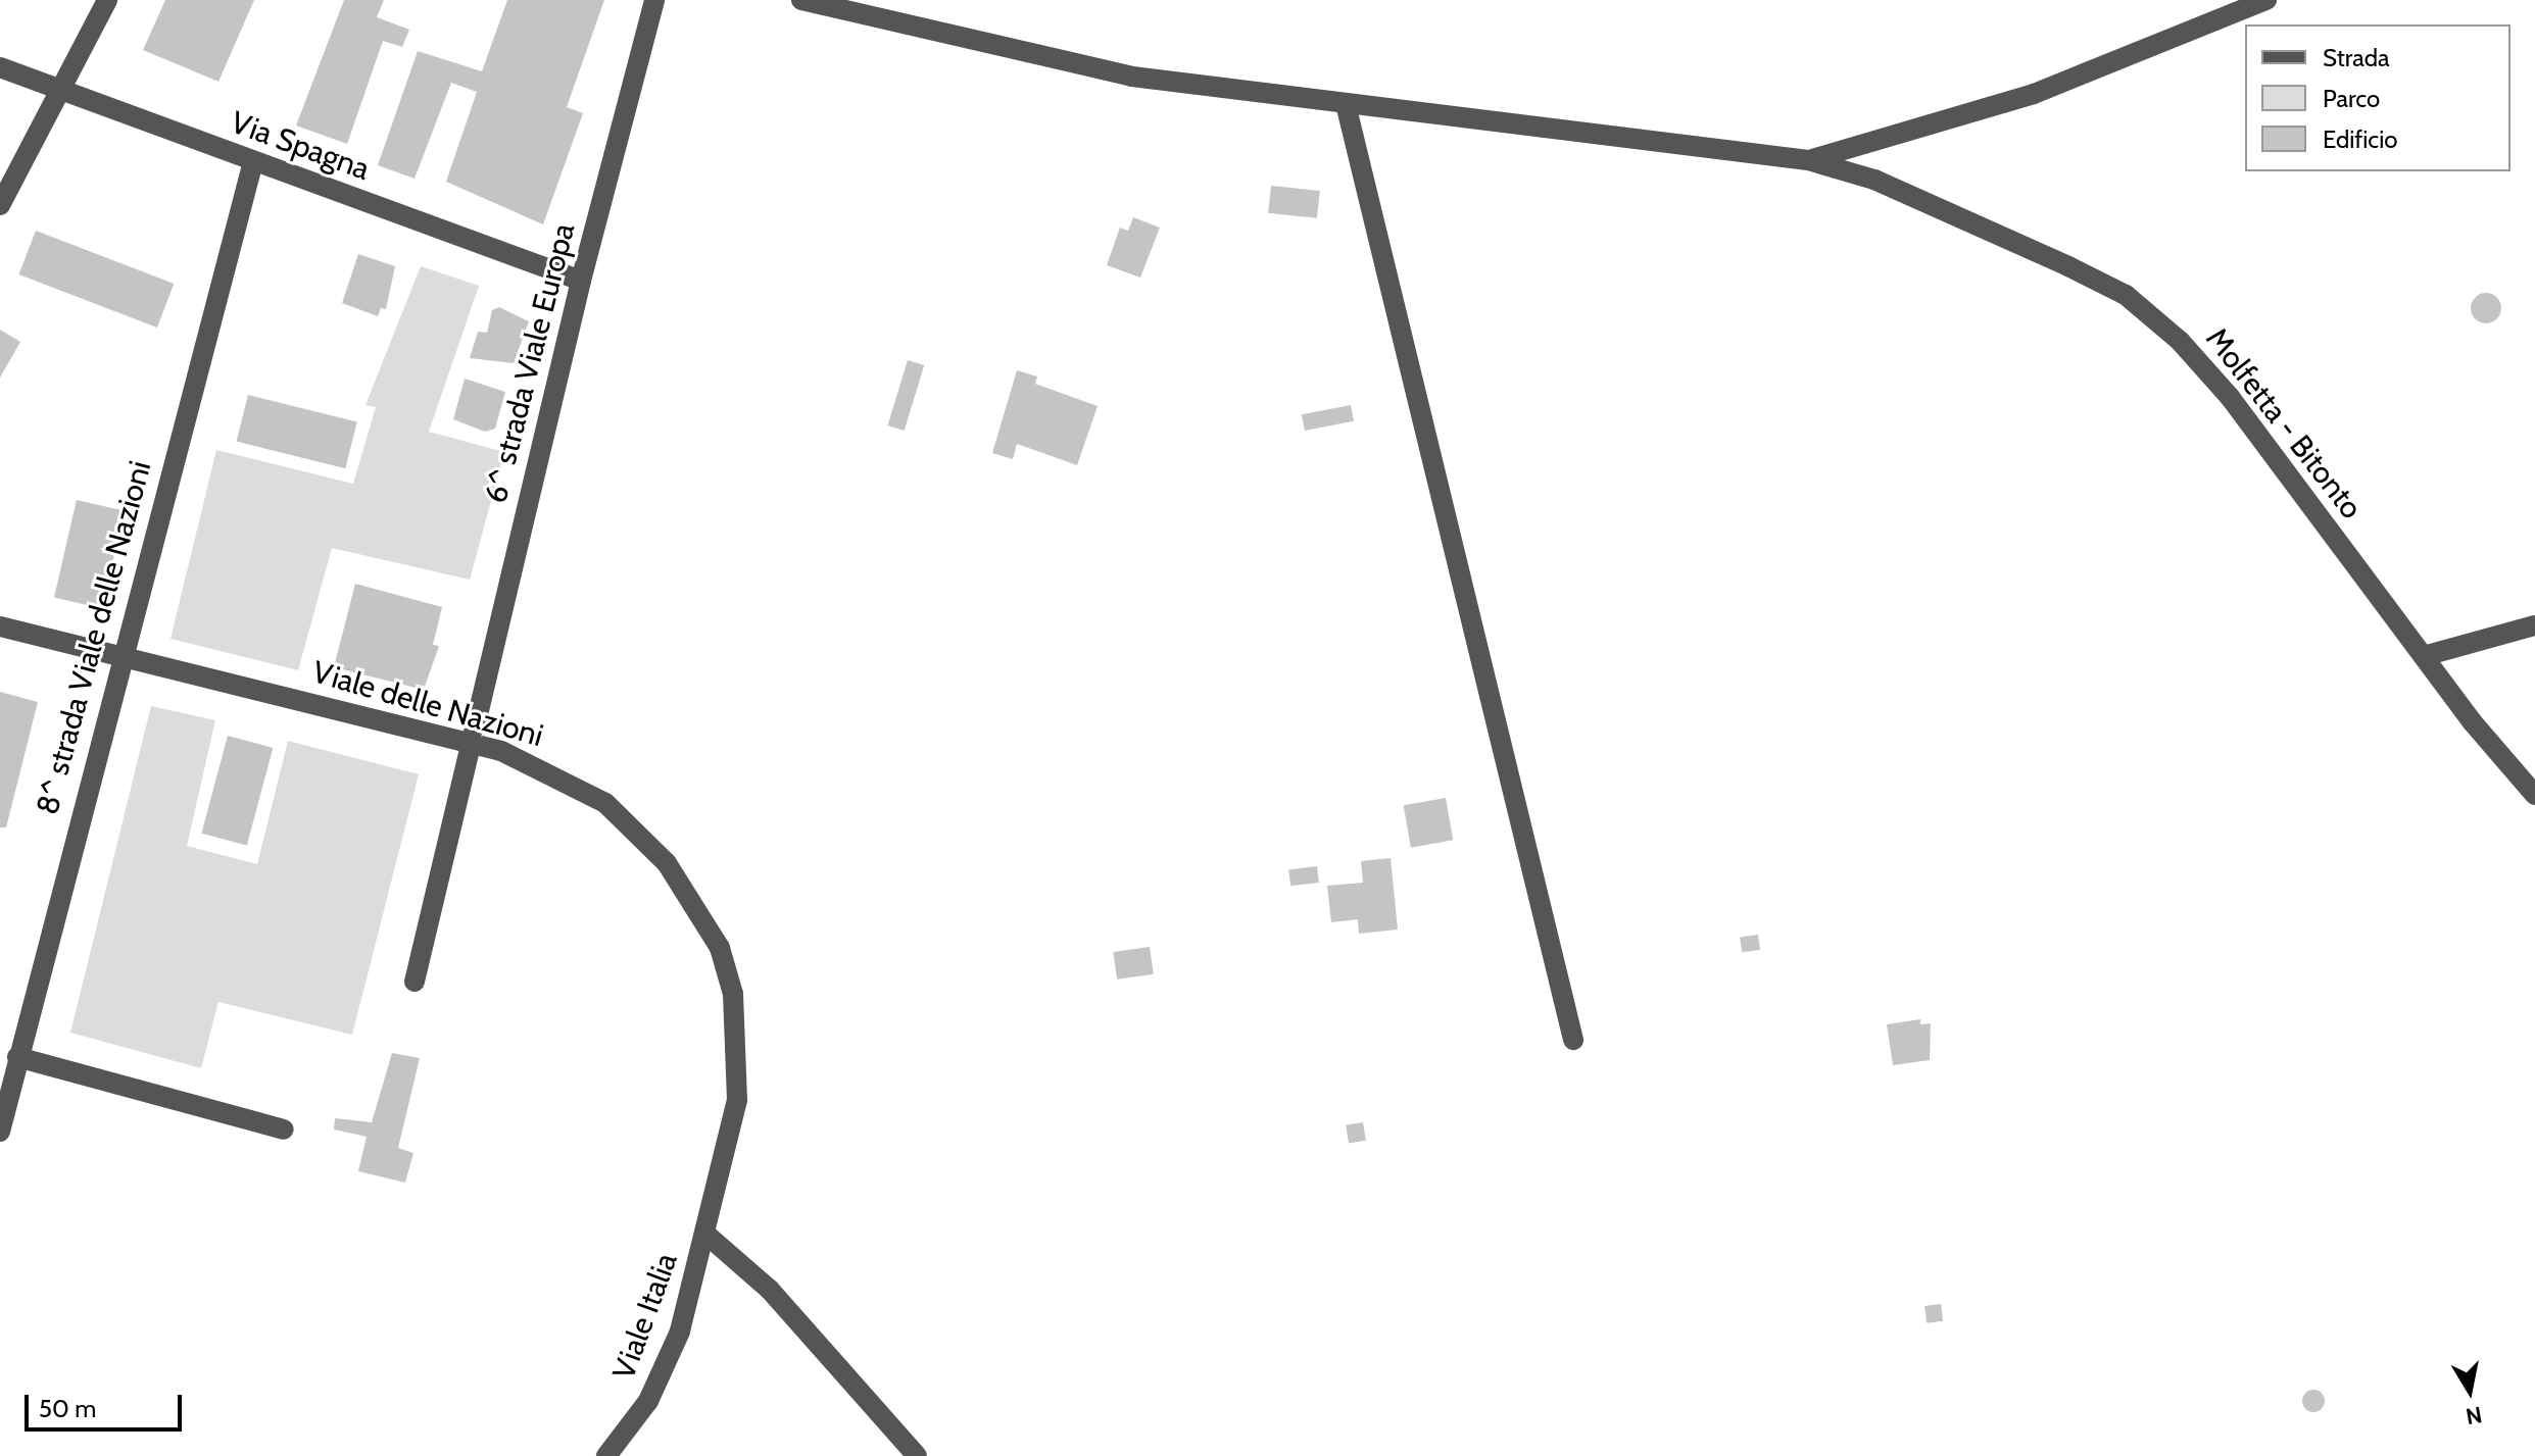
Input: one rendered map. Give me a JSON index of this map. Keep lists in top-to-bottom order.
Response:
{
  "streets": {
    "street": [
      "Via Spagna",
      "6^ strada Viale Europa",
      "Molfetta - Bitonto",
      "8^ strada Viale delle Nazioni",
      "Viale delle Nazioni",
      "Viale Italia"
    ]
  },
  "crossings": [
    ["Via Spagna", "6^ strada Viale Europa"],
    ["Via Spagna", "8^ strada Viale delle Nazioni"],
    ["6^ strada Viale Europa", "Viale delle Nazioni"],
    ["8^ strada Viale delle Nazioni", "Viale delle Nazioni"],
    ["Viale delle Nazioni", "Viale Italia"]
  ],
  "legend": ["Strada", "Parco", "Edificio"],
  "scale_bar": "50 m",
  "north": "bottom"
}
